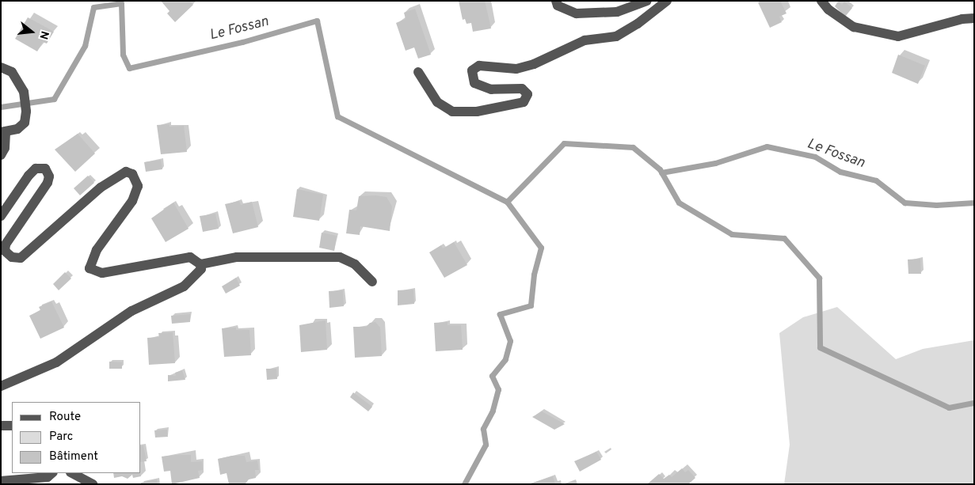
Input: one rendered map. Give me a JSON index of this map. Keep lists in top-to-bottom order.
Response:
{
  "water": ["Le Fossan"],
  "legend": ["Route", "Parc", "Bâtiment"],
  "north": "right"
}
